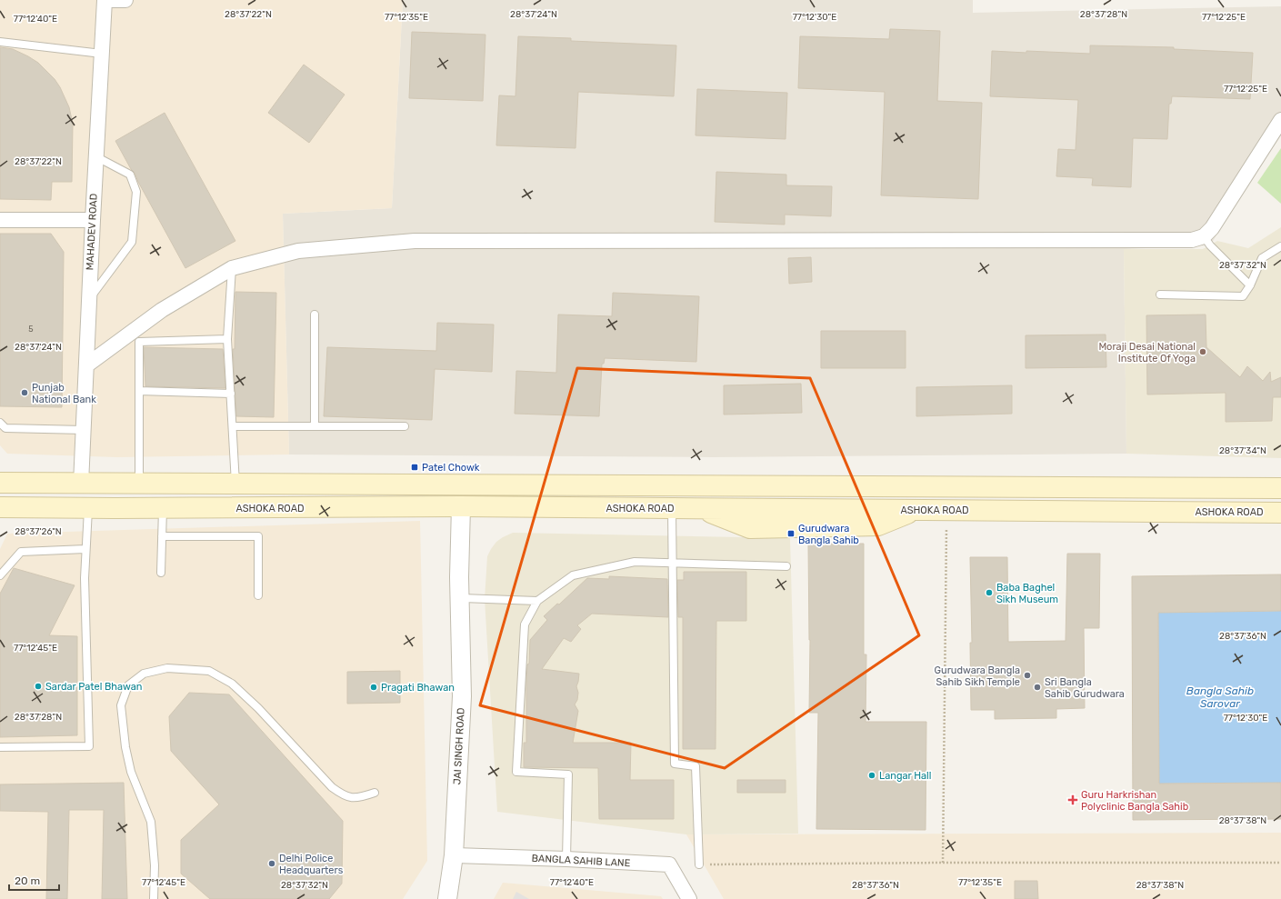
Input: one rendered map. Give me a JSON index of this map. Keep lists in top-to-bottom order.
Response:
{
  "streets": {
    "main road": ["ASHOKA ROAD"],
    "street": ["MAHADEV ROAD", "JAI SINGH ROAD", "BANGLA SAHIB LANE"]
  },
  "crossings": [
    ["ASHOKA ROAD", "JAI SINGH ROAD"],
    ["JAI SINGH ROAD", "BANGLA SAHIB LANE"]
  ],
  "water": ["Bangla Sahib Sarovar"],
  "places": {
    "other": [
      "Moraji Desai National Institute Of Yoga",
      "Punjab National Bank",
      "Baba Baghel Sikh Museum",
      "Gurudwara Bangla Sahib Sikh Temple",
      "Sardar Patel Bhawan",
      "Pragati Bhawan",
      "Sri Bangla Sahib Gurudwara",
      "Langar Hall",
      "Delhi Police Headquarters"
    ],
    "transit": ["Patel Chowk", "Gurudwara Bangla Sahib"],
    "health": ["Guru Harkrishan Polyclinic Bangla Sahib"]
  },
  "house_numbers": ["5"],
  "scale_bar": "20 m",
  "coordinates": [
    "28°37'22\"N",
    "28°37'24\"N",
    "28°37'28\"N",
    "77°12'35\"E",
    "77°12'30\"E",
    "77°12'25\"E",
    "77°12'40\"E",
    "28°37'32\"N",
    "28°37'34\"N",
    "28°37'26\"N",
    "28°37'36\"N",
    "77°12'45\"E",
    "28°37'38\"N"
  ]
}
